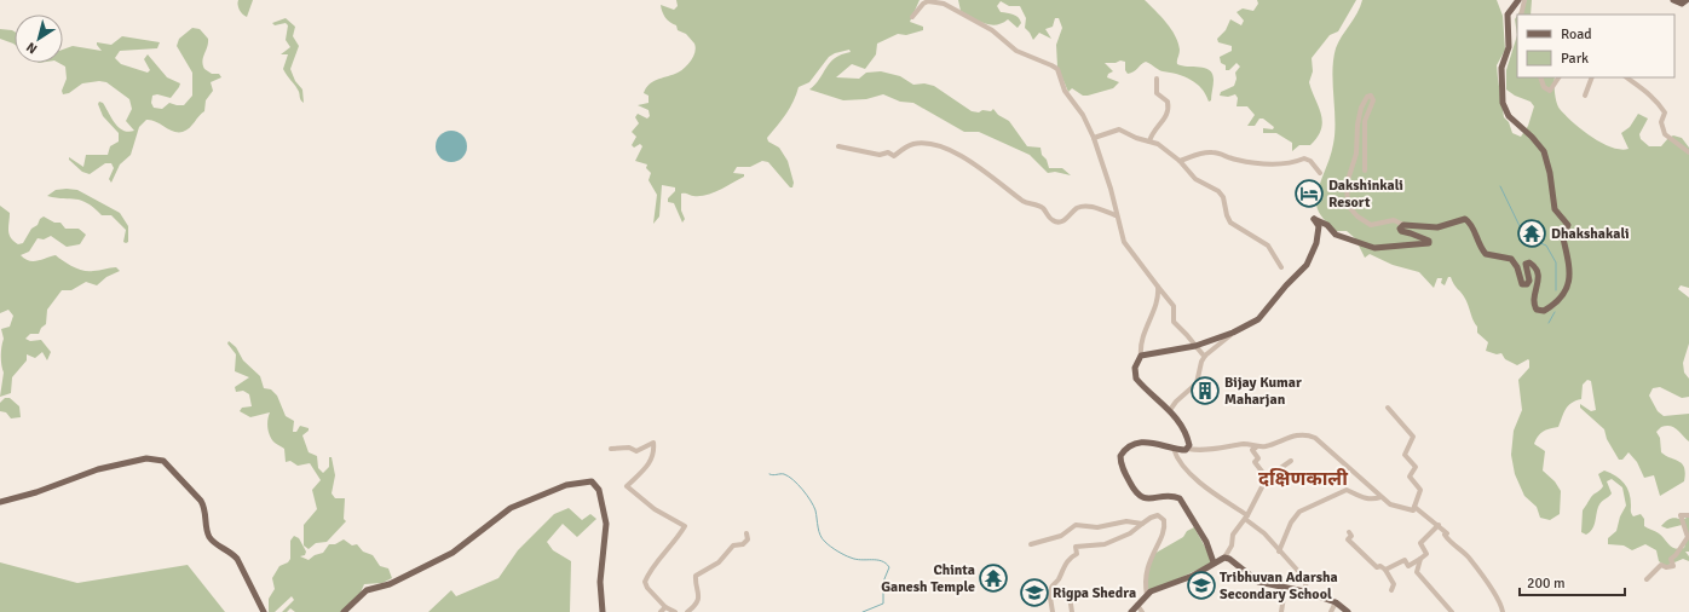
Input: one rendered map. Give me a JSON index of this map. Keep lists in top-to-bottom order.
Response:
{
  "districts": ["दक्षि‍णकाली"],
  "places": {
    "hotel": ["Dakshinkali Resort"],
    "temple": ["Dhakshakali", "Chinta Ganesh Temple"],
    "building": ["Bijay Kumar Maharjan"],
    "school or university": ["Tribhuvan Adarsha Secondary School", "Rigpa Shedra"]
  },
  "legend": ["Road", "Park"],
  "scale_bar": "200 m",
  "north": "bottom left"
}
